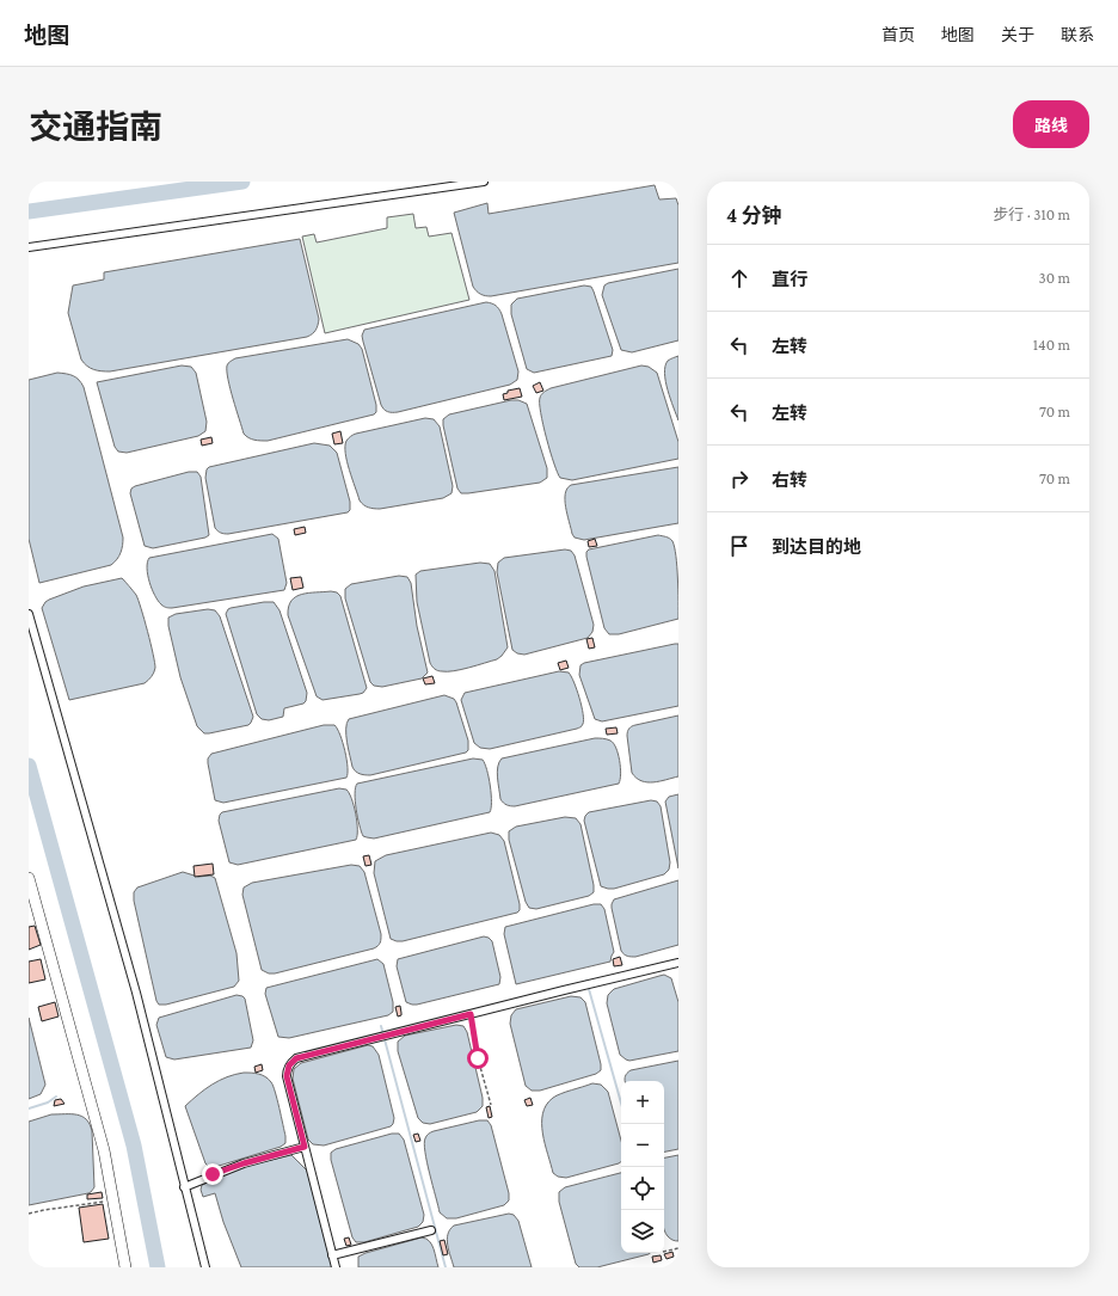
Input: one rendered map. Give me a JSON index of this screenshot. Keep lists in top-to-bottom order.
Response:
{
  "page": {
    "header": "地图",
    "nav": [
      "首页",
      "地图",
      "关于",
      "联系"
    ],
    "title": "交通指南",
    "buttons": "路线",
    "heading": ["4 分钟", "步行 · 310 m"],
    "list": [
      ["直行", "30 m"],
      ["左转", "140 m"],
      ["左转", "70 m"],
      ["右转", "70 m"],
      "到达目的地"
    ],
    "map_buttons": ["+", "−"]
  }
}
